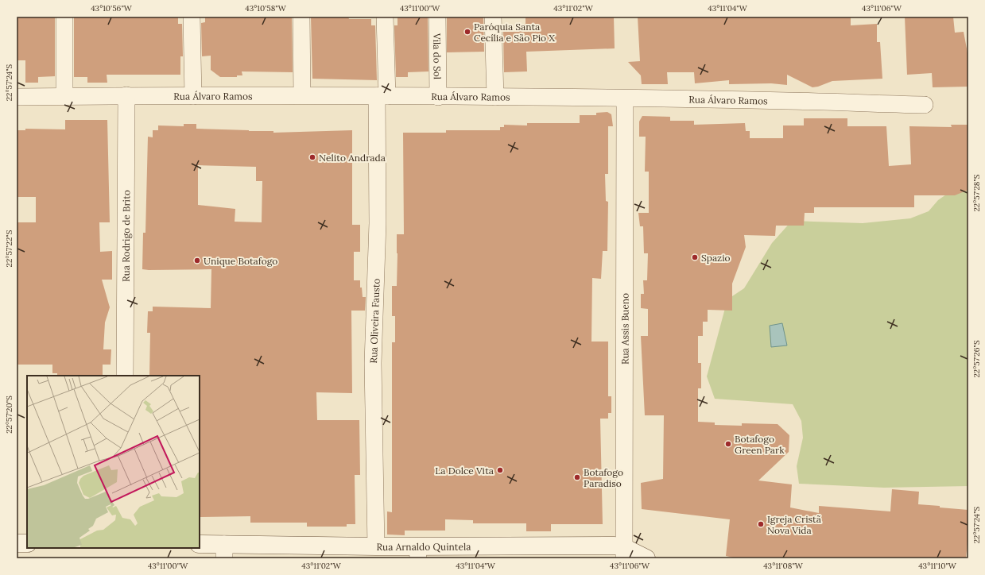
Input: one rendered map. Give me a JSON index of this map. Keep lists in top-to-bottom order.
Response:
{
  "streets": {
    "main road": ["Rua Arnaldo Quintela"],
    "street": [
      "Vila do Sol",
      "Rua Álvaro Ramos",
      "Rua Rodrigo de Brito",
      "Rua Oliveira Fausto",
      "Rua Assis Bueno"
    ]
  },
  "crossings": [
    ["Vila do Sol", "Rua Álvaro Ramos"],
    ["Rua Álvaro Ramos", "Rua Rodrigo de Brito"],
    ["Rua Álvaro Ramos", "Rua Oliveira Fausto"],
    ["Rua Álvaro Ramos", "Rua Assis Bueno"],
    ["Rua Oliveira Fausto", "Rua Arnaldo Quintela"],
    ["Rua Assis Bueno", "Rua Arnaldo Quintela"]
  ],
  "places": [
    "Paróquia Santa Cecília e São Pio X",
    "Nelito Andrada",
    "Spazio",
    "Unique Botafogo",
    "Botafogo Green Park",
    "La Dolce Vita",
    "Botafogo Paradiso",
    "Igreja Cristã Nova Vida"
  ],
  "coordinates": [
    "43°10'56\"W",
    "43°10'58\"W",
    "43°11'00\"W",
    "43°11'02\"W",
    "43°11'04\"W",
    "43°11'06\"W",
    "22°57'24\"S",
    "22°57'28\"S",
    "22°57'22\"S",
    "22°57'26\"S",
    "22°57'20\"S",
    "43°11'08\"W",
    "43°11'10\"W"
  ]
}
